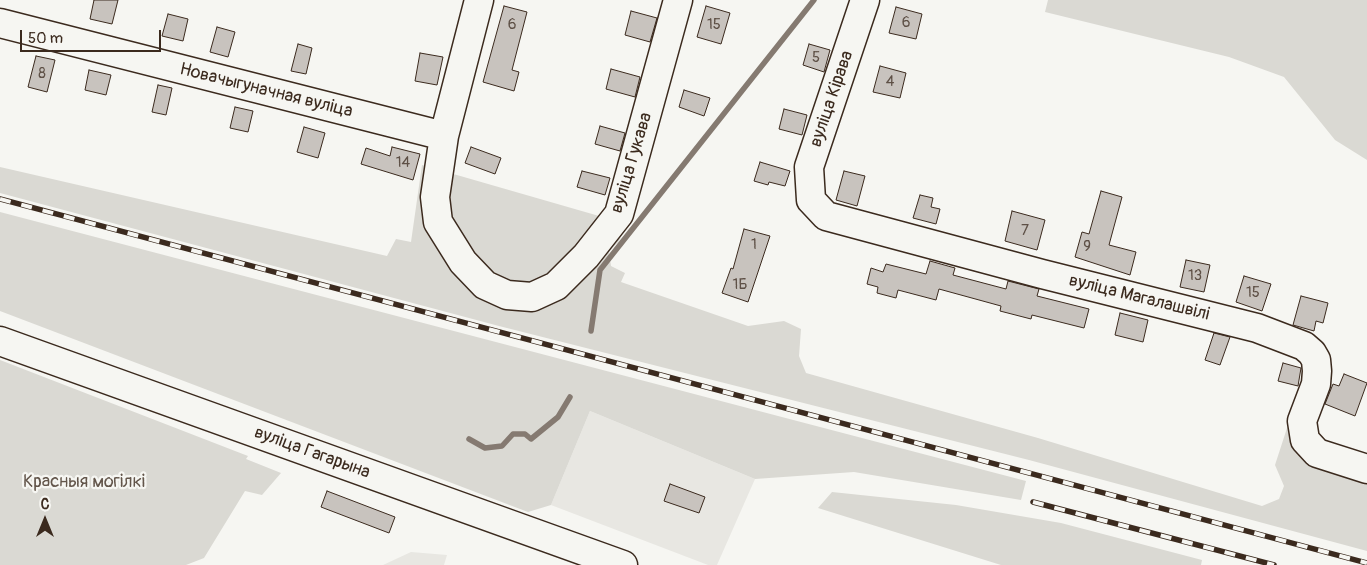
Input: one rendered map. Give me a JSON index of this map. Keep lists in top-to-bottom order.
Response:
{
  "streets": {
    "street": [
      "Новачыгуначная вуліца",
      "вуліца Кірава",
      "вуліца Гукава",
      "вуліца Магалашвілі",
      "вуліца Гагарына"
    ]
  },
  "crossings": [
    ["Новачыгуначная вуліца", "вуліца Гукава"],
    ["вуліца Кірава", "вуліца Магалашвілі"]
  ],
  "parks": ["Красныя могілкі"],
  "house_numbers": [
    "6",
    "6",
    "15",
    "5",
    "8",
    "4",
    "14",
    "7",
    "1",
    "9",
    "13",
    "1Б",
    "15"
  ],
  "scale_bar": "50 m",
  "north": "top"
}
